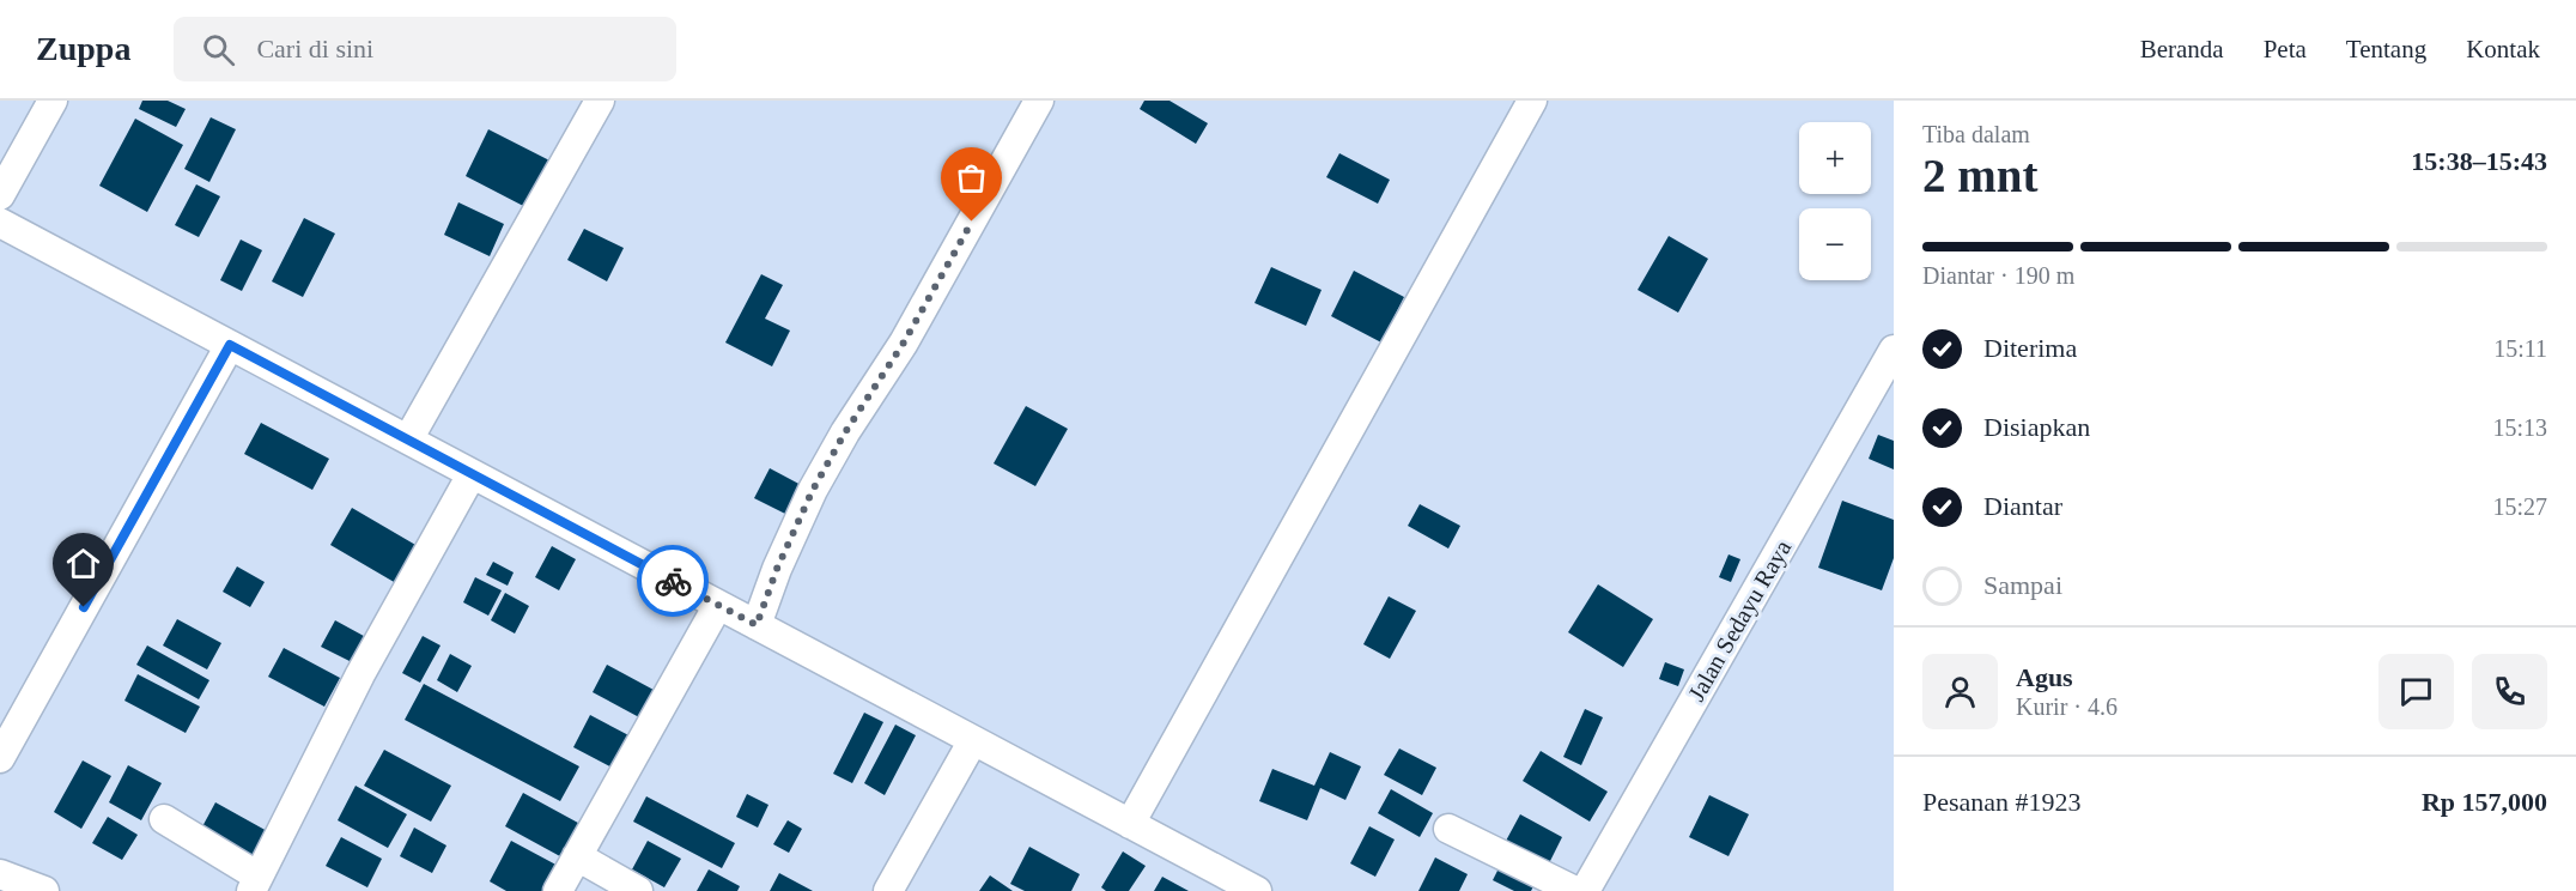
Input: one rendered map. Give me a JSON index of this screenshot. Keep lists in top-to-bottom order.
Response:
{
  "streets": {
    "street": ["Jalan Sedayu Raya"]
  },
  "page": {
    "header": "Zuppa",
    "search": "Cari di sini",
    "nav": [
      "Beranda",
      "Peta",
      "Tentang",
      "Kontak"
    ],
    "heading": ["2 mnt", "Tiba dalam", "15:38–15:43"],
    "panel": [
      "Agus",
      "Kurir · 4.6",
      "Pesanan #1923",
      "Rp 157,000"
    ],
    "map_buttons": ["+", "−"],
    "bar": "Diantar · 190 m",
    "list": [
      ["Diterima", "15:11"],
      ["Disiapkan", "15:13"],
      ["Diantar", "15:27"],
      "Sampai"
    ]
  }
}
